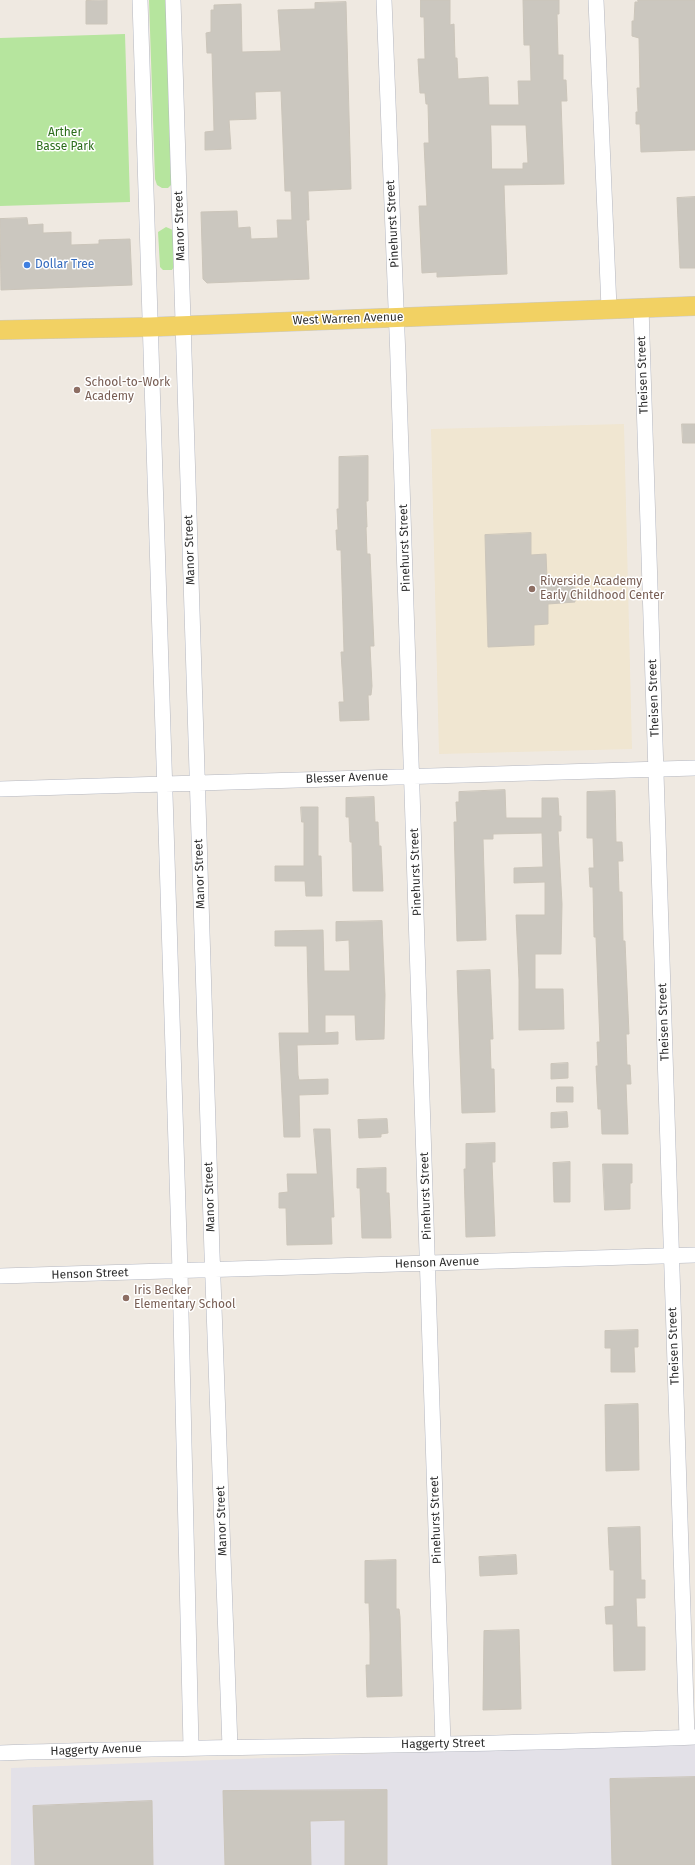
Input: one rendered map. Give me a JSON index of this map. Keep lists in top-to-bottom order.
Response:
{
  "streets": {
    "main road": ["West Warren Avenue"],
    "street": [
      "Pinehurst Street",
      "Manor Street",
      "Theisen Street",
      "Blesser Avenue",
      "Henson Avenue",
      "Henson Street",
      "Haggerty Street",
      "Haggerty Avenue"
    ]
  },
  "crossings": [
    ["Pinehurst Street", "West Warren Avenue"],
    ["Pinehurst Street", "Blesser Avenue"],
    ["Pinehurst Street", "Henson Avenue"],
    ["Pinehurst Street", "Haggerty Street"],
    ["Manor Street", "West Warren Avenue"],
    ["Manor Street", "Blesser Avenue"],
    ["Manor Street", "Henson Avenue"],
    ["Manor Street", "Haggerty Street"],
    ["West Warren Avenue", "Theisen Street"],
    ["Theisen Street", "Blesser Avenue"],
    ["Theisen Street", "Henson Avenue"],
    ["Theisen Street", "Haggerty Street"],
    ["Henson Avenue", "Henson Street"],
    ["Haggerty Street", "Haggerty Avenue"]
  ],
  "parks": ["Arther Basse Park"],
  "places": [
    "Dollar Tree",
    "School-to-Work Academy",
    "Riverside Academy Early Childhood Center",
    "Iris Becker Elementary School"
  ]
}
